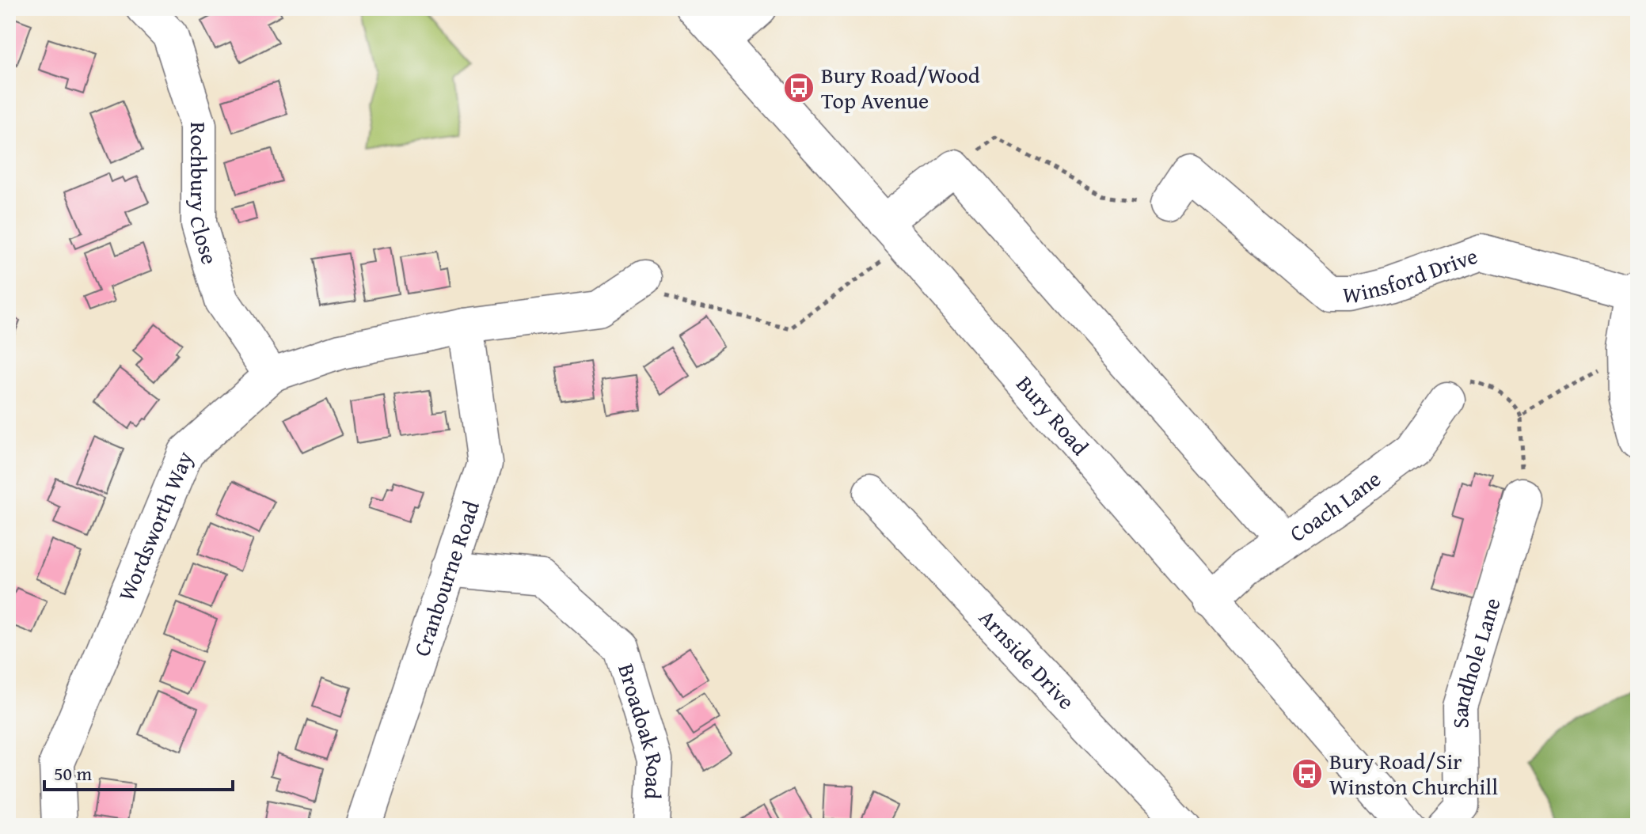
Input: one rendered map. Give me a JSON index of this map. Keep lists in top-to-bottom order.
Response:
{
  "streets": {
    "street": [
      "Rochbury Close",
      "Winsford Drive",
      "Bury Road",
      "Coach Lane",
      "Wordsworth Way",
      "Cranbourne Road",
      "Arnside Drive",
      "Sandhole Lane",
      "Broadoak Road"
    ]
  },
  "crossings": [
    ["Rochbury Close", "Wordsworth Way"],
    ["Bury Road", "Coach Lane"],
    ["Wordsworth Way", "Cranbourne Road"],
    ["Cranbourne Road", "Broadoak Road"]
  ],
  "places": {
    "bus stop": ["Bury Road/Wood Top Avenue", "Bury Road/Sir Winston Churchill"]
  },
  "scale_bar": "50 m"
}
